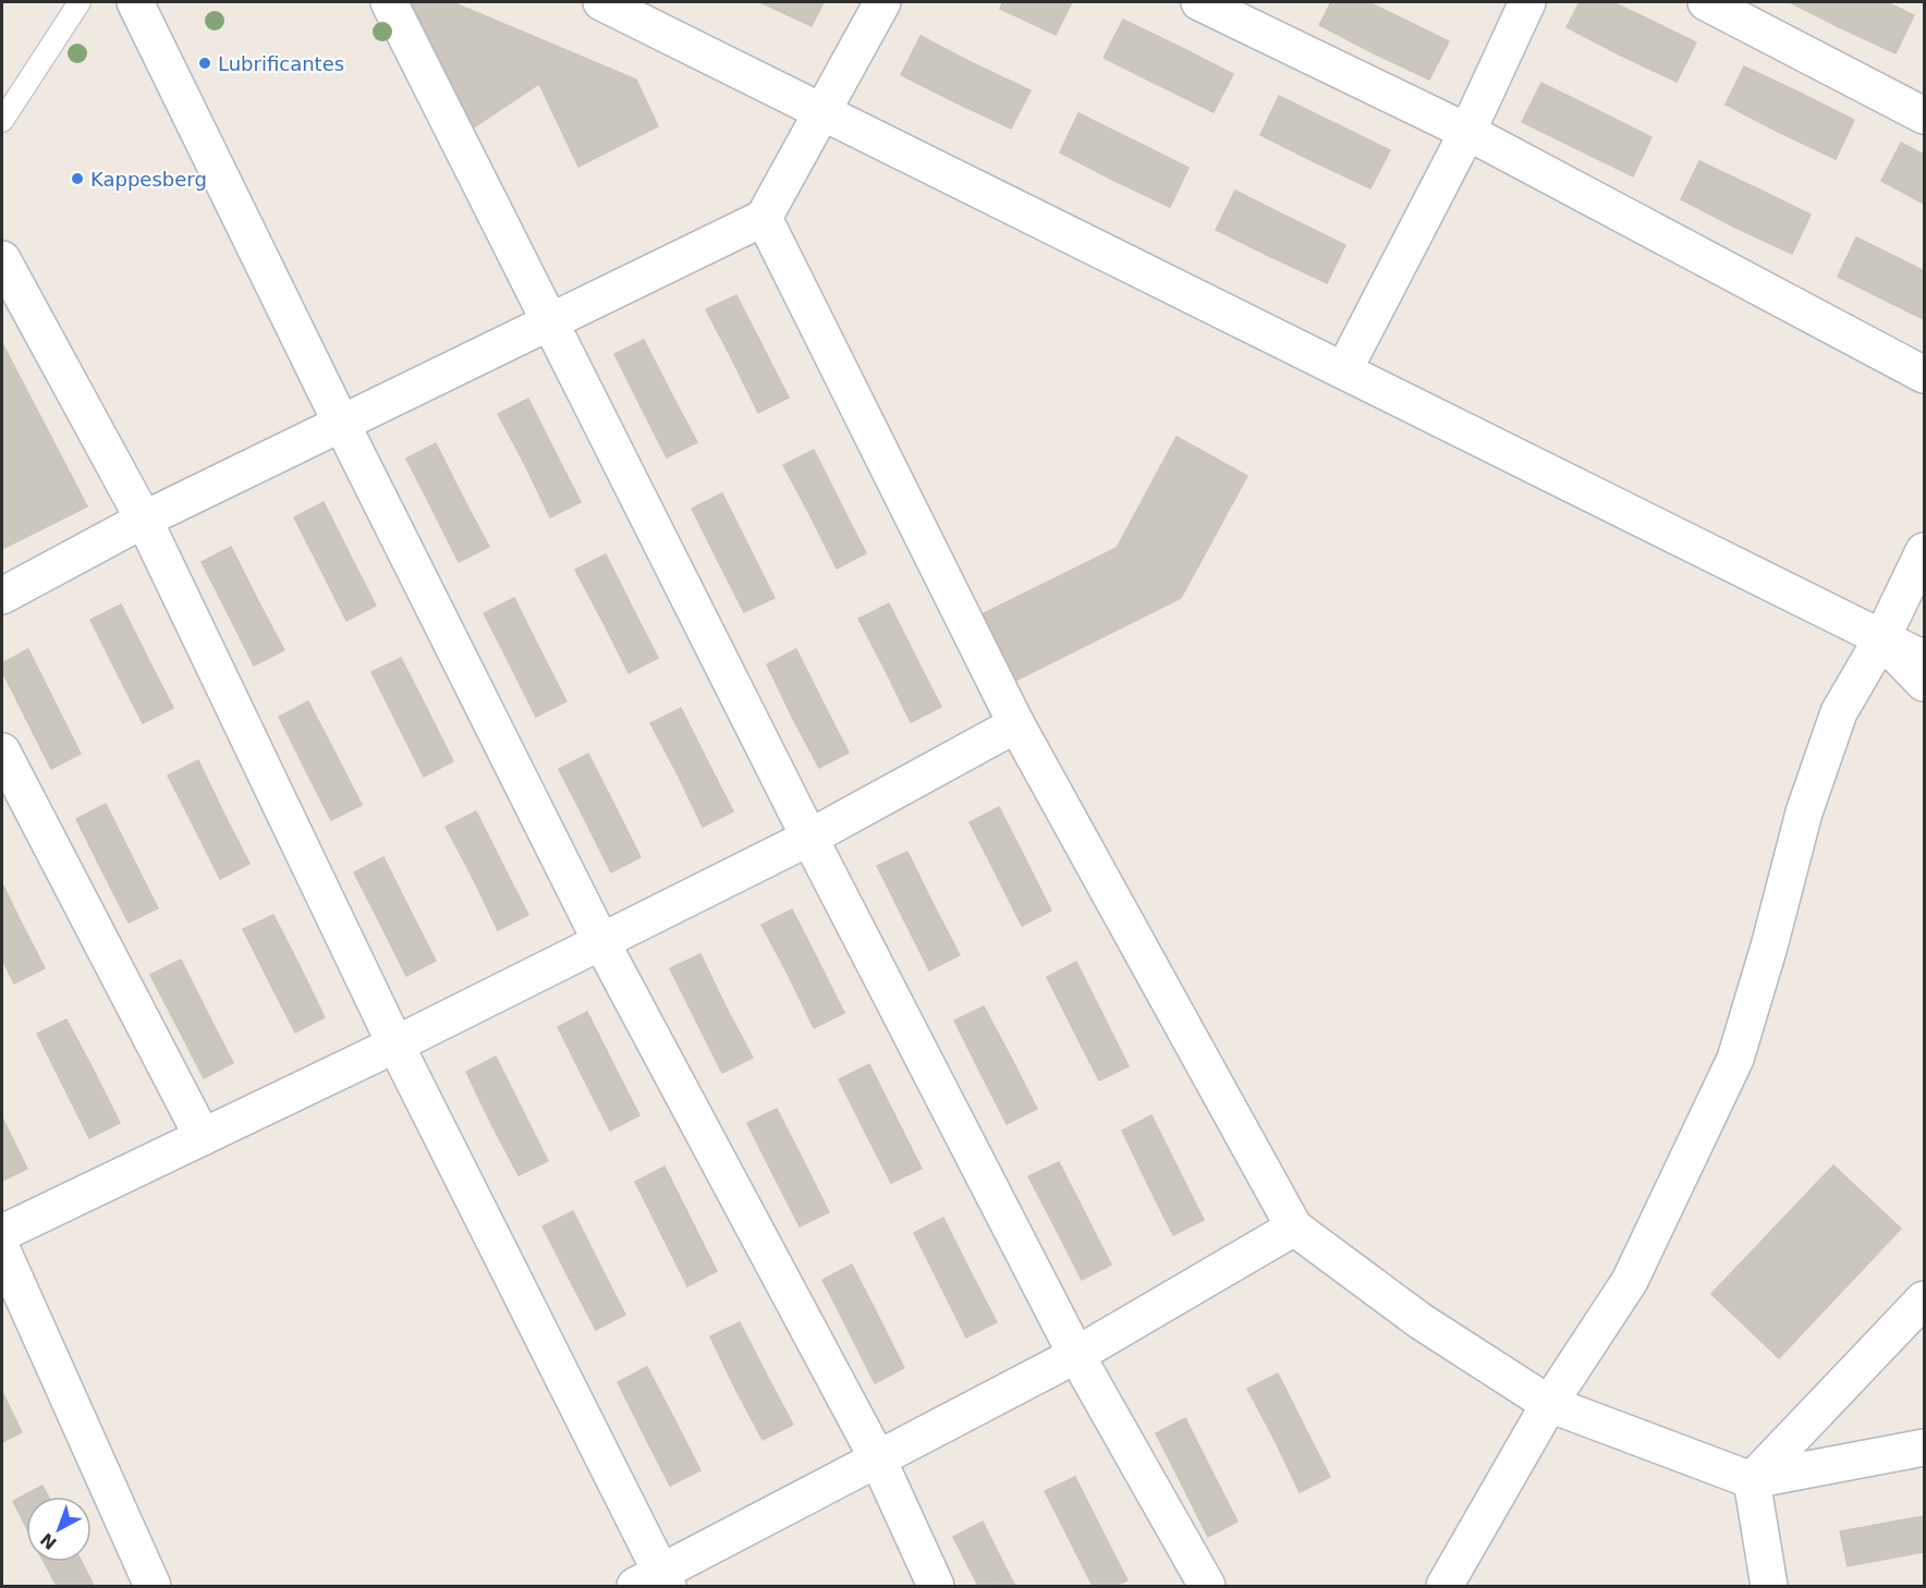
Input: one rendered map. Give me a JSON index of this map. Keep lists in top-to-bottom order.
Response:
{
  "places": ["Lubrificantes", "Kappesberg"],
  "north": "bottom left"
}
